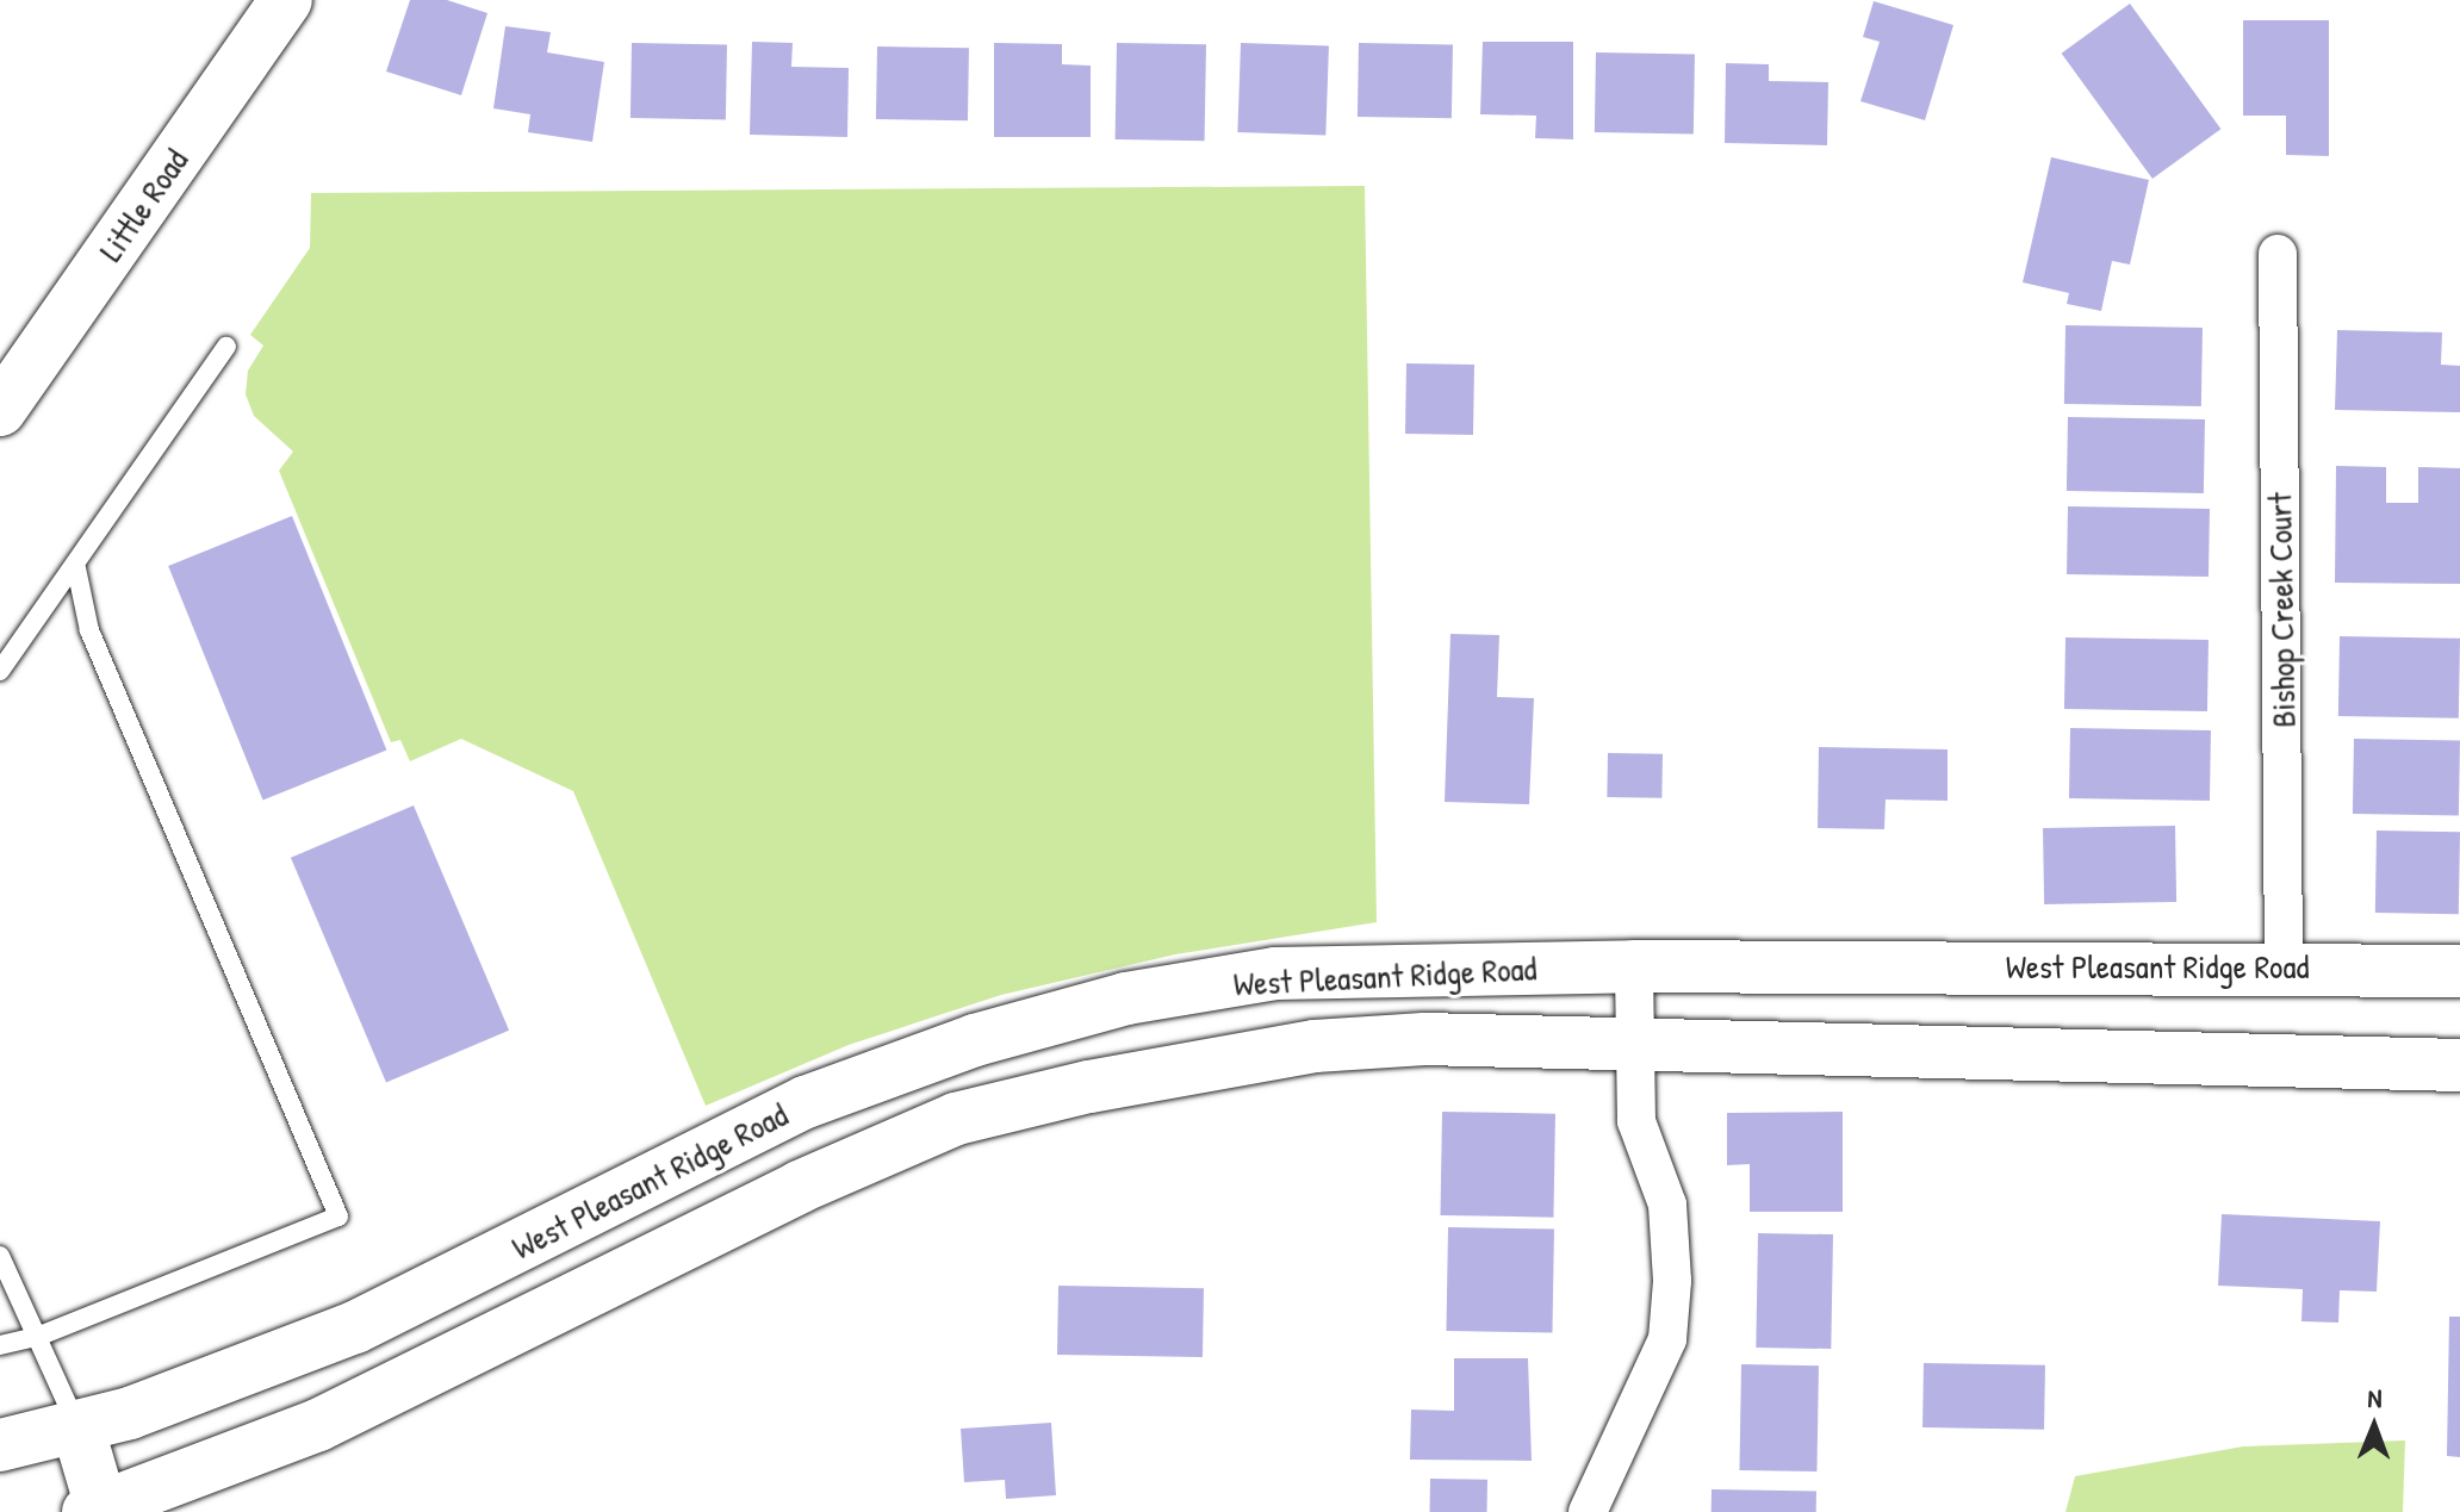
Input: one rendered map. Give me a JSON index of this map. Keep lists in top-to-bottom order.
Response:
{
  "streets": {
    "main road": ["Little Road", "West Pleasant Ridge Road"],
    "street": ["Bishop Creek Court"]
  },
  "crossings": [
    ["Bishop Creek Court", "West Pleasant Ridge Road"]
  ],
  "north": "top"
}
